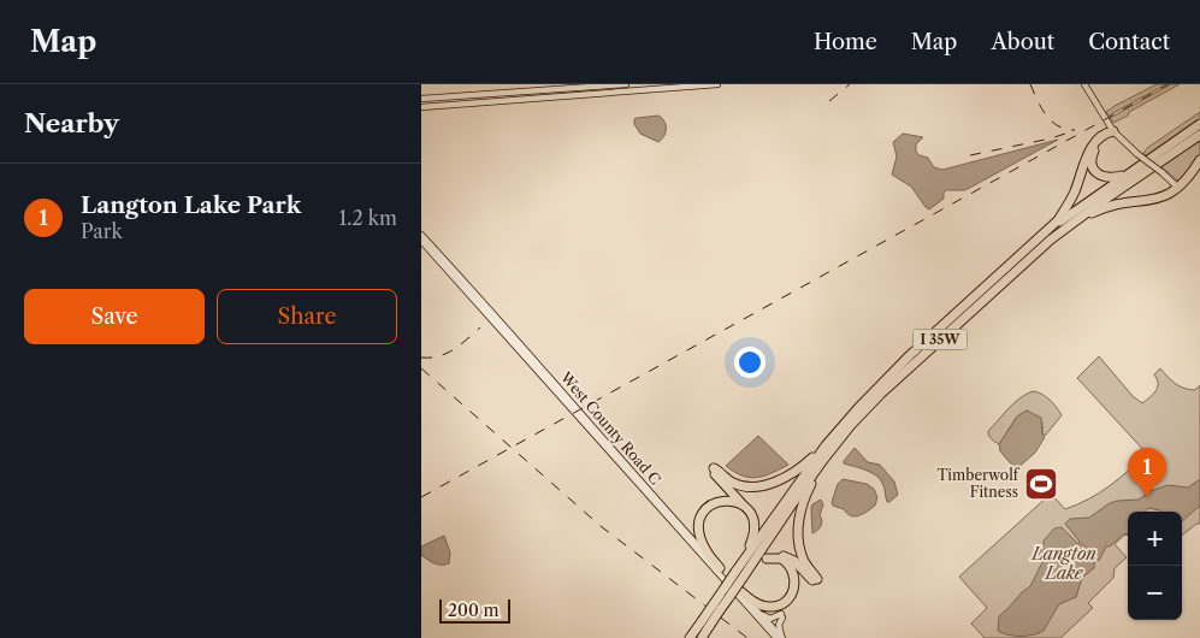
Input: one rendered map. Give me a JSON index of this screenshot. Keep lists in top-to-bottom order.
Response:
{
  "streets": {
    "highway": ["I 35W"],
    "main road": ["West County Road C"]
  },
  "water": ["Langton Lake"],
  "places": {
    "sports": ["Timberwolf Fitness"]
  },
  "scale_bar": "200 m",
  "page": {
    "header": "Map",
    "nav": [
      "Home",
      "Map",
      "About",
      "Contact"
    ],
    "heading": "Nearby",
    "list": [
      {
        "mark": "1",
        "name": "Langton Lake Park",
        "note": "Park",
        "value": "1.2 km"
      }
    ],
    "buttons": ["Save", "Share"],
    "pins": "1",
    "map_buttons": ["+", "−"],
    "scale": "200 m"
  }
}
